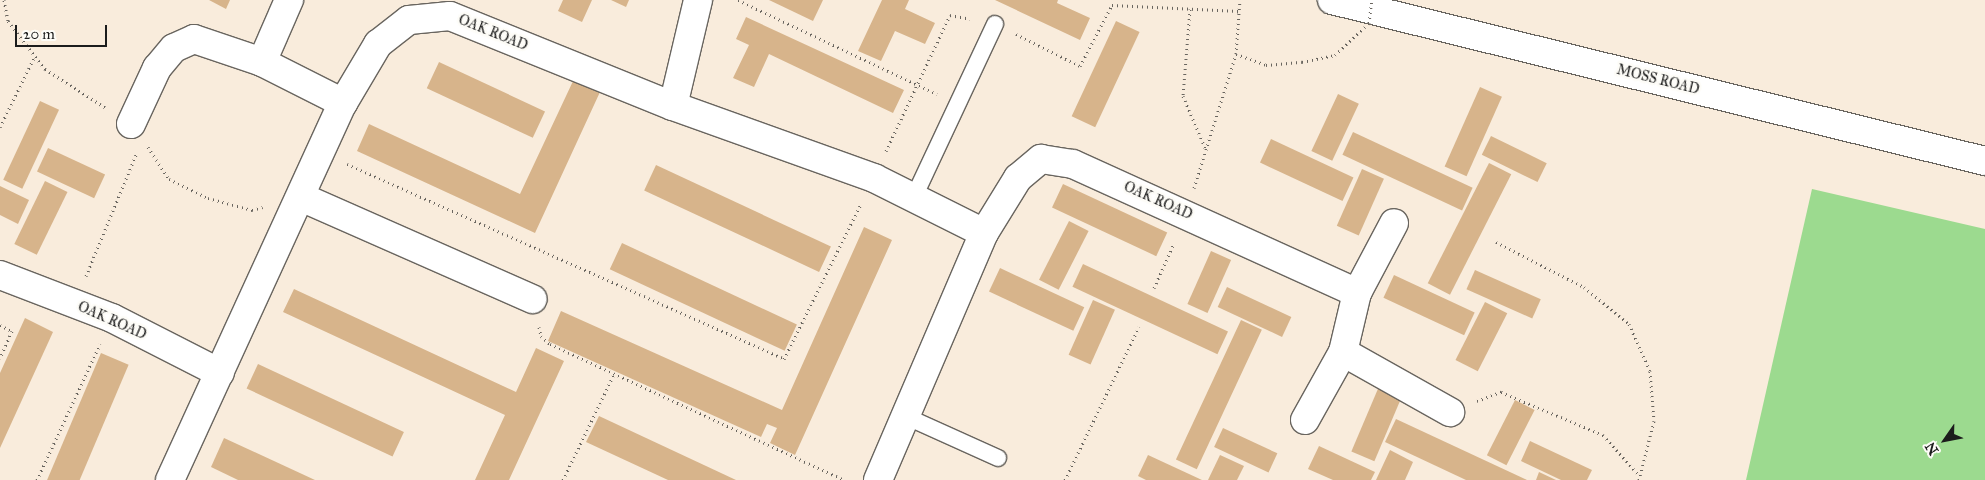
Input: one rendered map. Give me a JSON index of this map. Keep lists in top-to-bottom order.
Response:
{
  "streets": {
    "street": ["OAK ROAD", "MOSS ROAD"]
  },
  "scale_bar": "20 m",
  "north": "bottom left"
}
